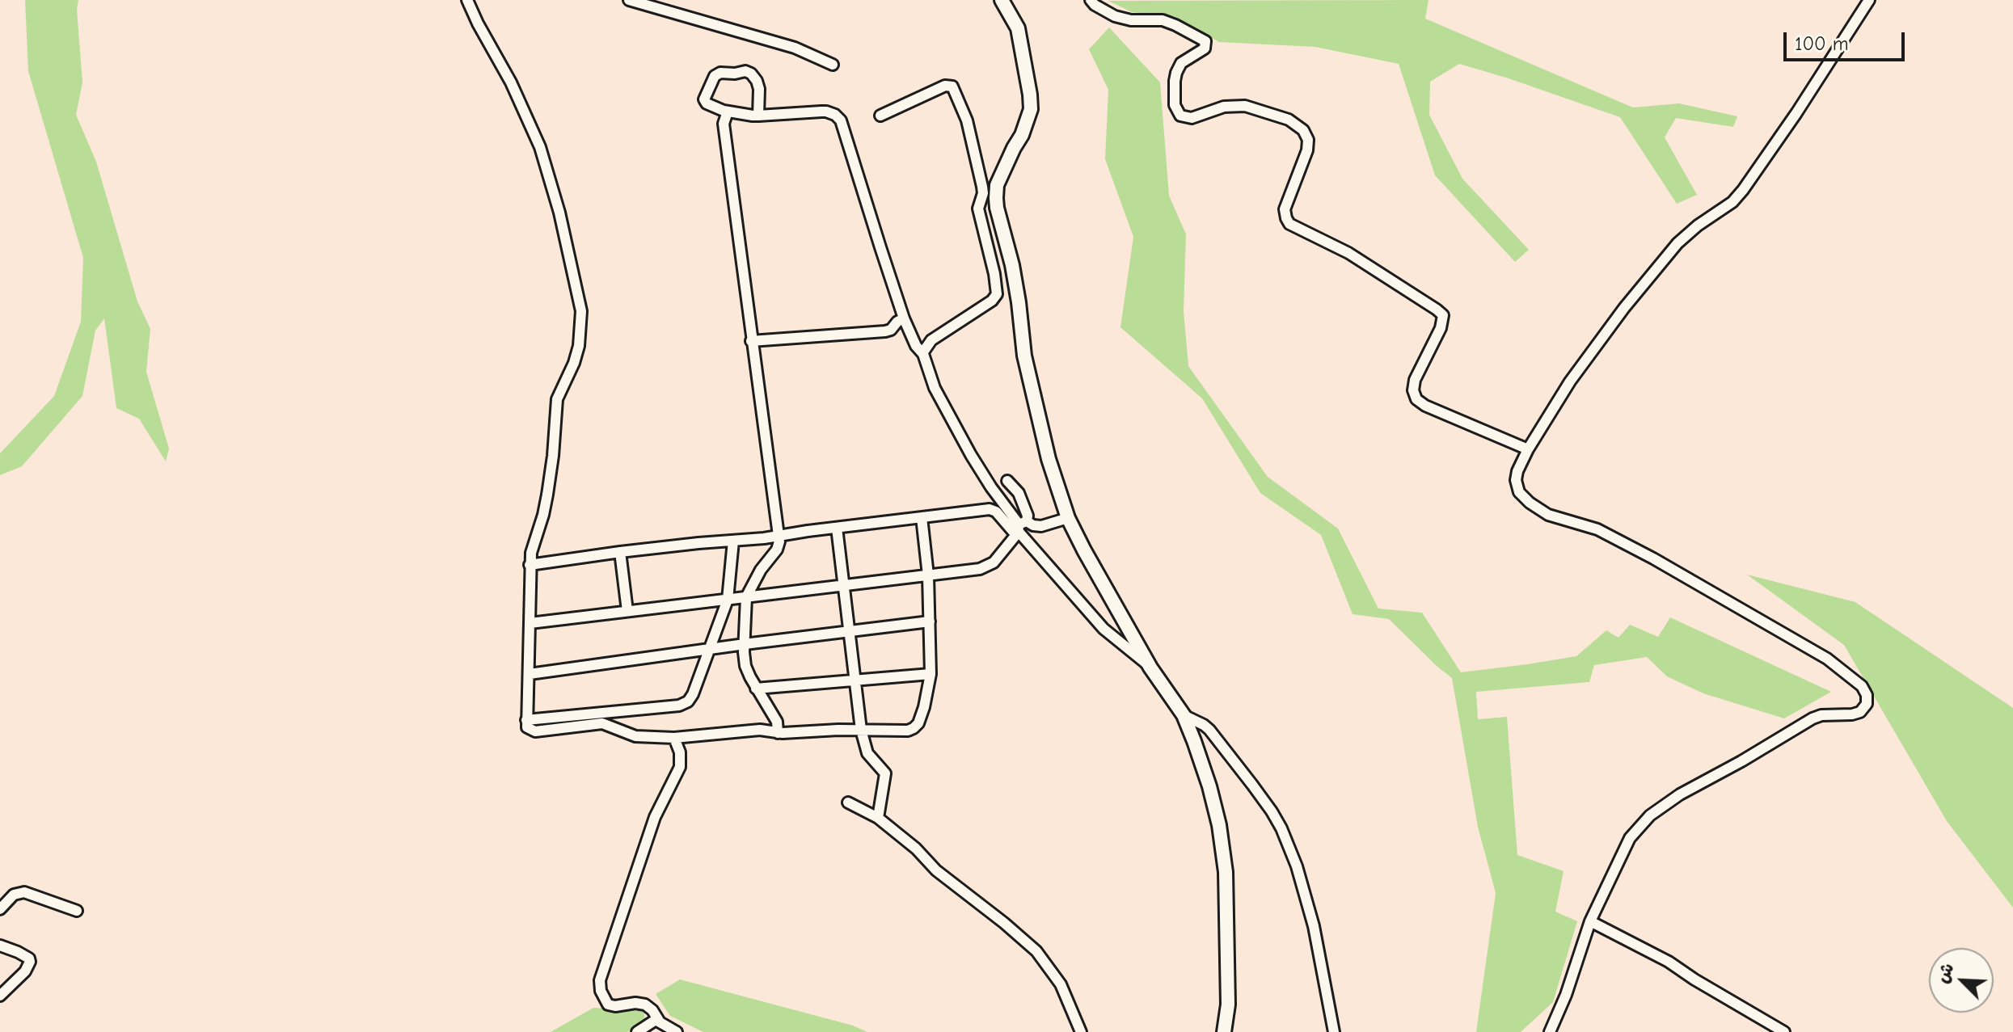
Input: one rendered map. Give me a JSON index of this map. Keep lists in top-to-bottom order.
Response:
{
  "scale_bar": "100 m",
  "north": "top left"
}
